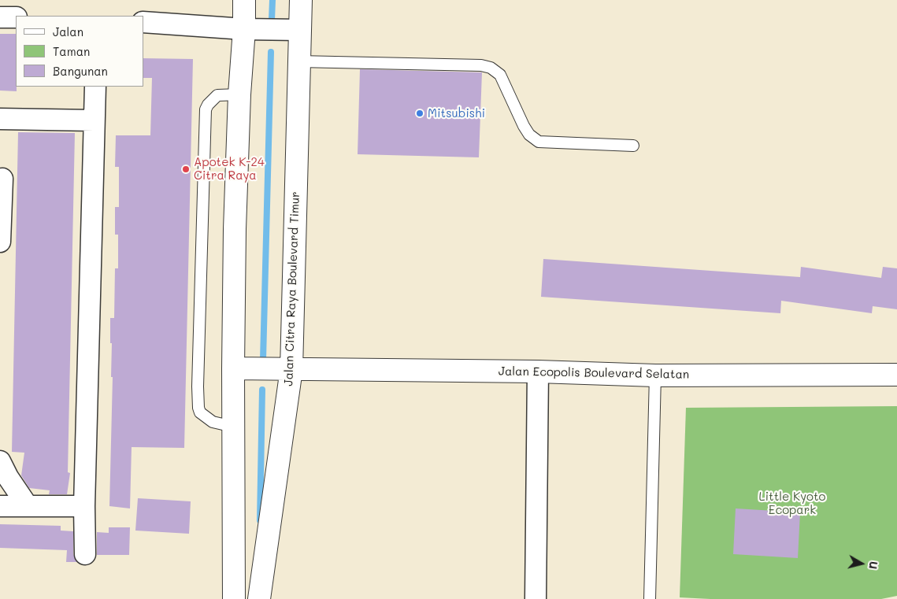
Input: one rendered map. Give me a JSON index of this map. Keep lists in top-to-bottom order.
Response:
{
  "streets": {
    "street": ["Jalan Citra Raya Boulevard Timur", "Jalan Ecopolis Boulevard Selatan"]
  },
  "crossings": [
    ["Jalan Citra Raya Boulevard Timur", "Jalan Ecopolis Boulevard Selatan"]
  ],
  "parks": ["Little Kyoto Ecopark"],
  "places": ["Mitsubishi", "Apotek K-24 Citra Raya"],
  "legend": ["Jalan", "Taman", "Bangunan"],
  "north": "right"
}
